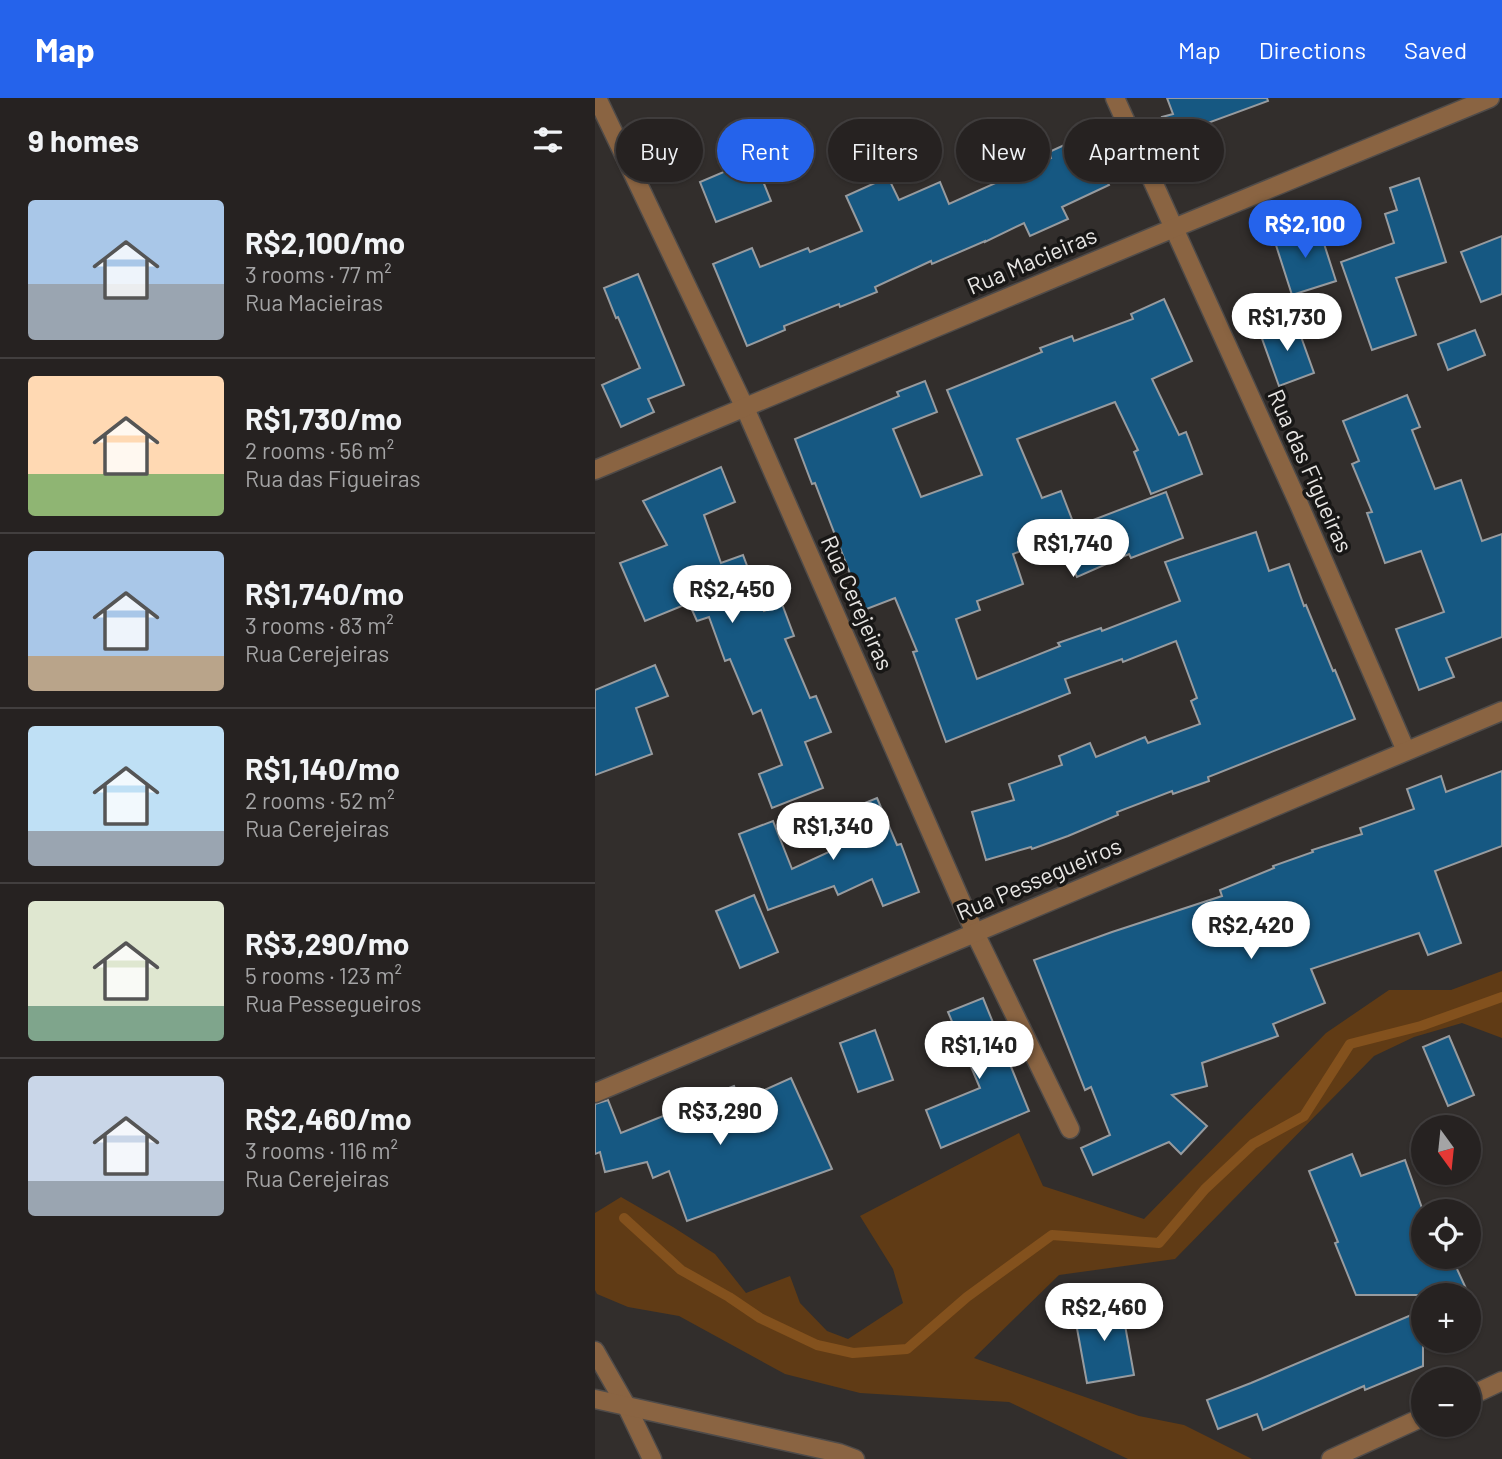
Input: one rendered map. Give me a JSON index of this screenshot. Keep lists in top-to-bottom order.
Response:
{
  "streets": {
    "street": [
      "Rua Macieiras",
      "Rua das Figueiras",
      "Rua Cerejeiras",
      "Rua Pessegueiros"
    ]
  },
  "crossings": [
    ["Rua Macieiras", "Rua das Figueiras"],
    ["Rua Macieiras", "Rua Cerejeiras"],
    ["Rua das Figueiras", "Rua Pessegueiros"],
    ["Rua Cerejeiras", "Rua Pessegueiros"]
  ],
  "north": "bottom",
  "page": {
    "header": "Map",
    "nav": ["Map", "Directions", "Saved"],
    "heading": "9 homes",
    "chip": [
      "Buy",
      "Rent",
      "Filters",
      "New",
      "Apartment"
    ],
    "list": [
      {
        "name": "R$2,100/mo",
        "note": "3 rooms · 77 m² · Rua Macieiras"
      },
      {
        "name": "R$1,730/mo",
        "note": "2 rooms · 56 m² · Rua das Figueiras"
      },
      {
        "name": "R$1,740/mo",
        "note": "3 rooms · 83 m² · Rua Cerejeiras"
      },
      {
        "name": "R$1,140/mo",
        "note": "2 rooms · 52 m² · Rua Cerejeiras"
      },
      {
        "name": "R$3,290/mo",
        "note": "5 rooms · 123 m² · Rua Pessegueiros"
      },
      {
        "name": "R$2,460/mo",
        "note": "3 rooms · 116 m² · Rua Cerejeiras"
      }
    ],
    "price": [
      "R$2,100",
      "R$1,730",
      "R$1,740",
      "R$2,450",
      "R$1,340",
      "R$2,420",
      "R$1,140",
      "R$3,290",
      "R$2,460"
    ],
    "map_buttons": ["+", "−"]
  }
}
